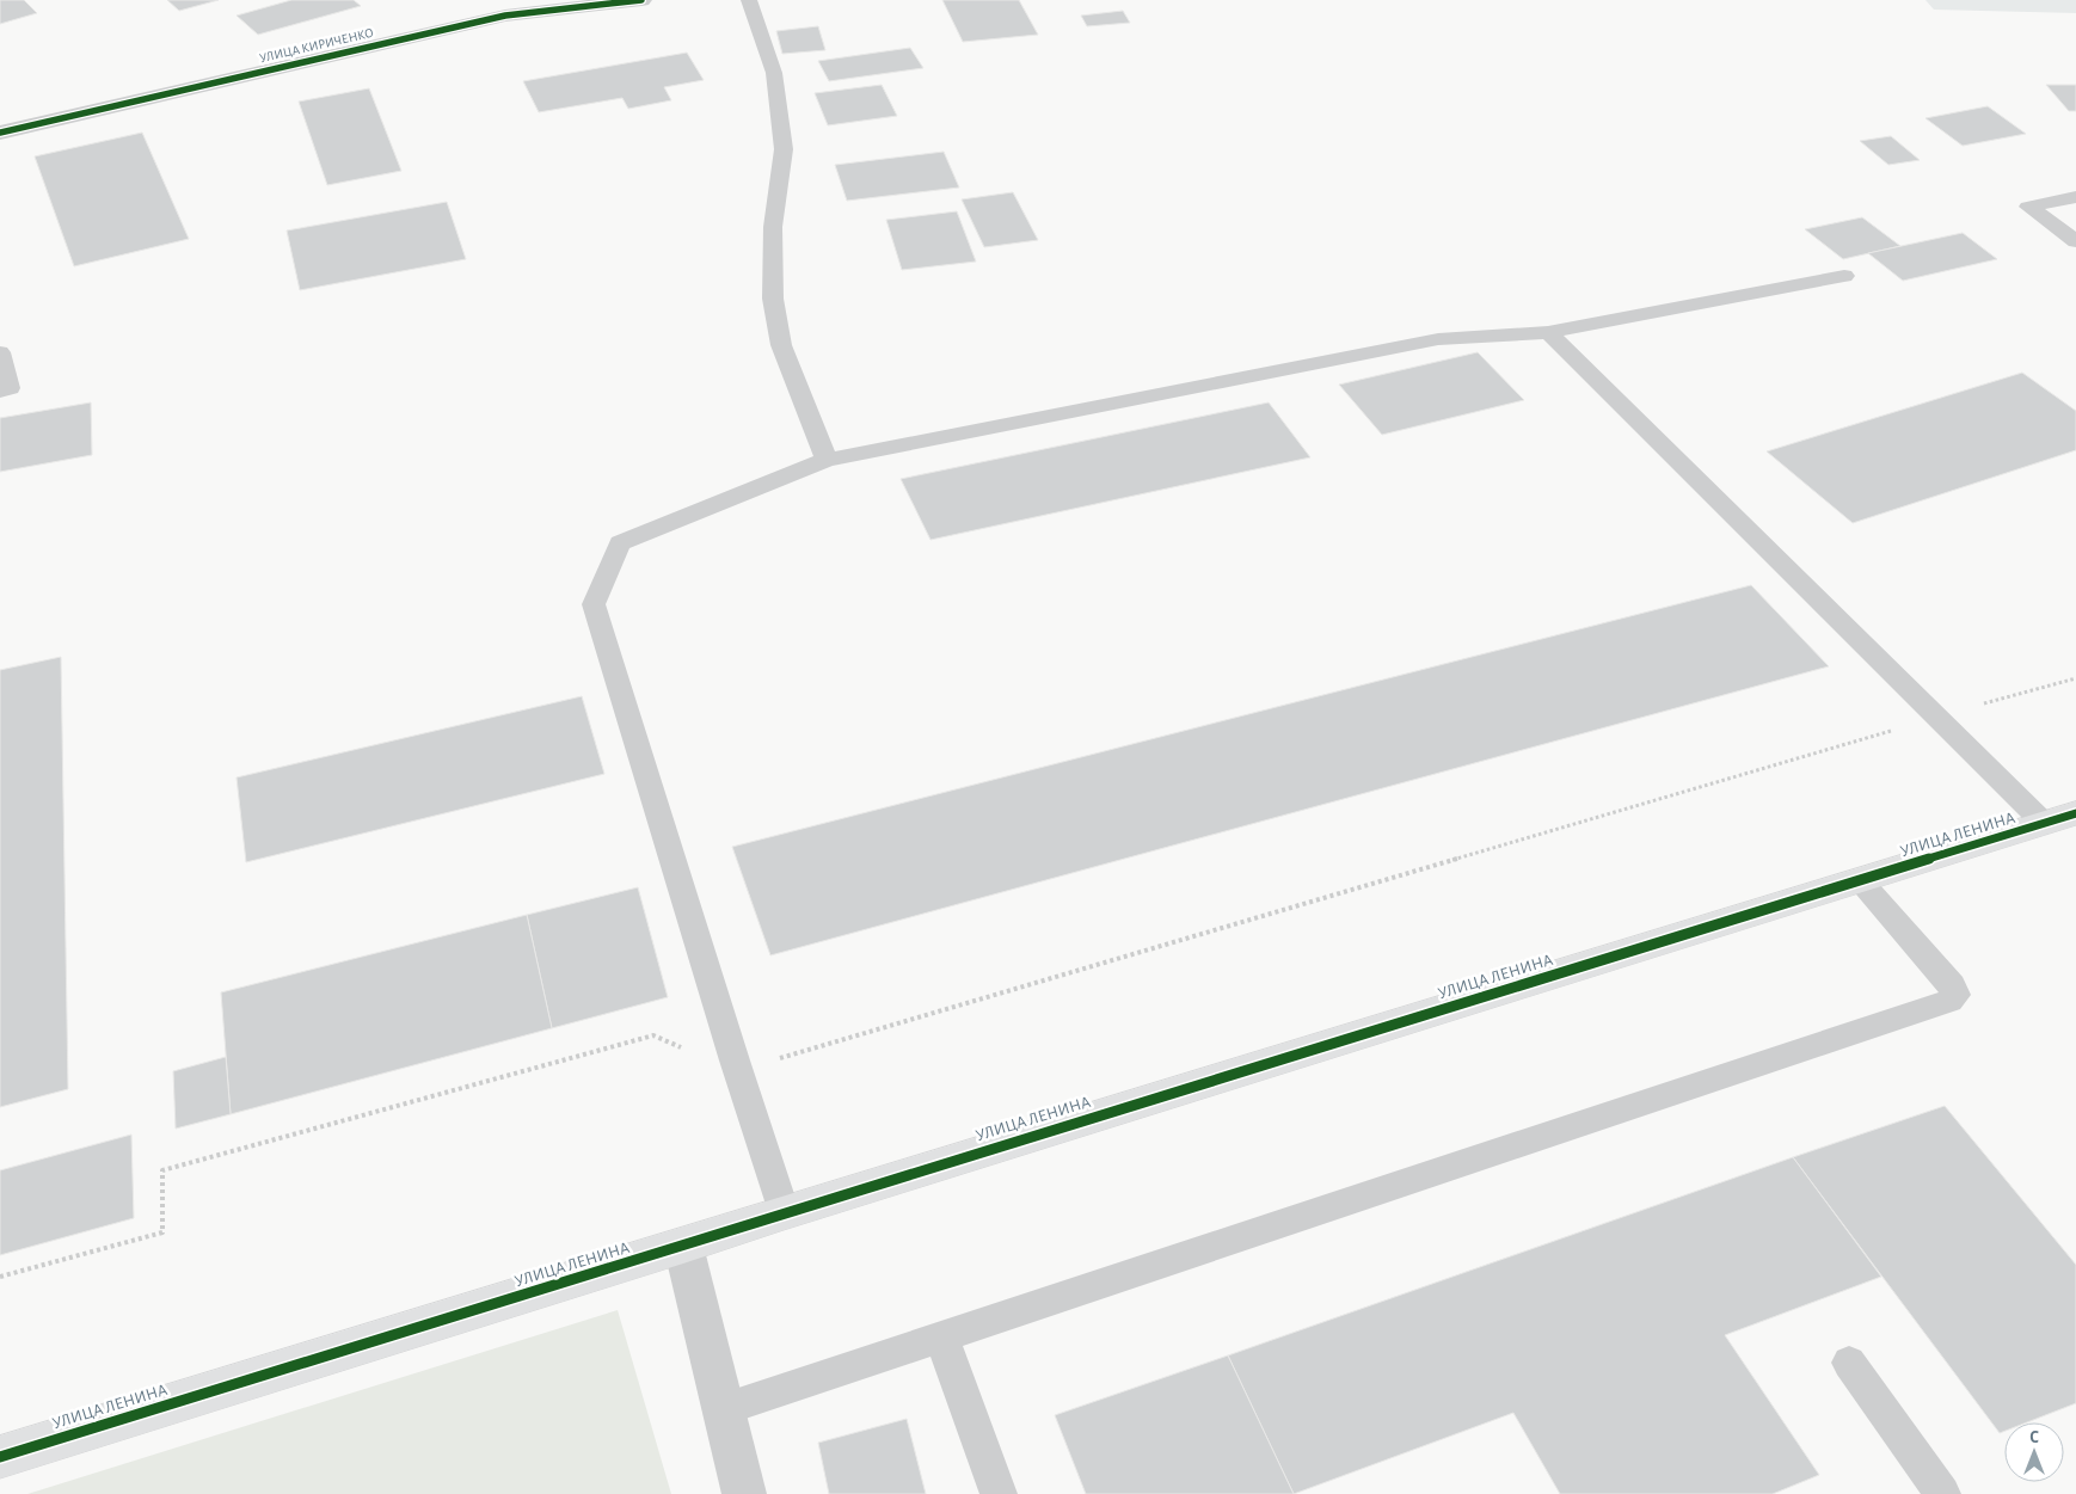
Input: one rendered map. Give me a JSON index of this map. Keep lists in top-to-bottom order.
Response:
{
  "streets": {
    "street": ["УЛИЦА КИРИЧЕНКО", "УЛИЦА ЛЕНИНА"]
  },
  "north": "top"
}
